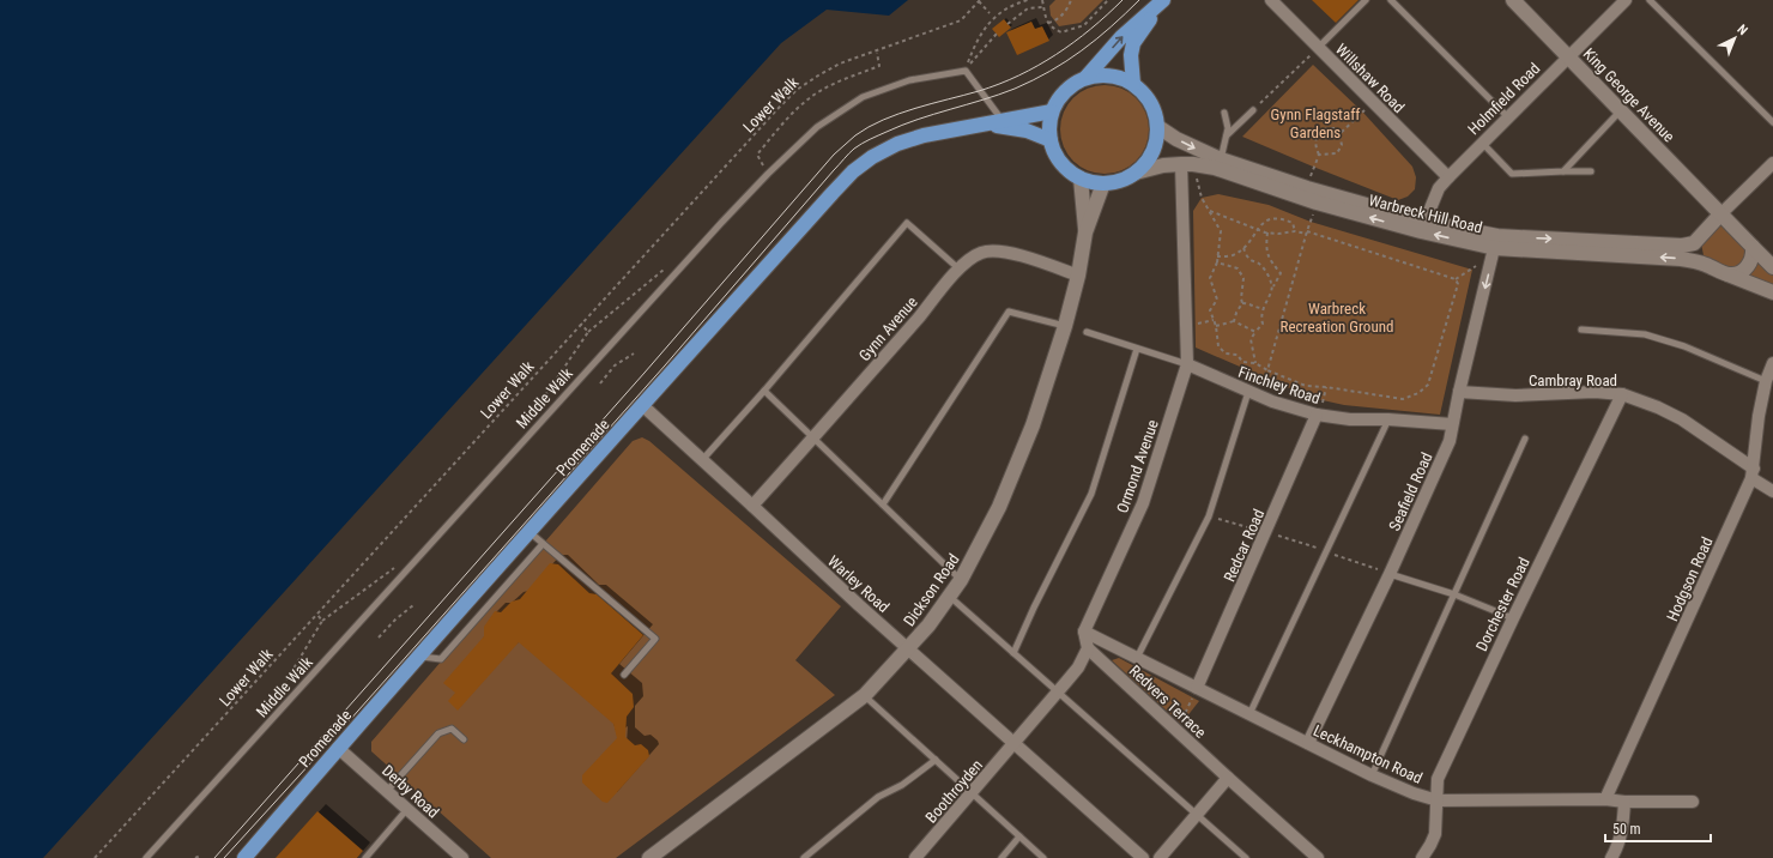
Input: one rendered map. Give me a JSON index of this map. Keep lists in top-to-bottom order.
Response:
{
  "streets": {
    "main road": [
      "King George Avenue",
      "Warbreck Hill Road",
      "Promenade",
      "Dickson Road"
    ],
    "street": [
      "Willshaw Road",
      "Holmfield Road",
      "Gynn Avenue",
      "Cambray Road",
      "Finchley Road",
      "Ormond Avenue",
      "Seafield Road",
      "Redcar Road",
      "Hodgson Road",
      "Warley Road",
      "Dorchester Road",
      "Redvers Terrace",
      "Leckhampton Road",
      "Derby Road",
      "Boothroyden"
    ],
    "lane": ["Middle Walk"],
    "path": ["Lower Walk"]
  },
  "crossings": [
    ["Willshaw Road", "Holmfield Road"],
    ["King George Avenue", "Holmfield Road"],
    ["King George Avenue", "Warbreck Hill Road"],
    ["Holmfield Road", "Warbreck Hill Road"],
    ["Warbreck Hill Road", "Promenade"],
    ["Warbreck Hill Road", "Ormond Avenue"],
    ["Warbreck Hill Road", "Seafield Road"],
    ["Warbreck Hill Road", "Dickson Road"],
    ["Gynn Avenue", "Warley Road"],
    ["Gynn Avenue", "Dickson Road"],
    ["Cambray Road", "Seafield Road"],
    ["Cambray Road", "Hodgson Road"],
    ["Cambray Road", "Dorchester Road"],
    ["Finchley Road", "Ormond Avenue"],
    ["Finchley Road", "Seafield Road"],
    ["Finchley Road", "Redcar Road"],
    ["Promenade", "Warley Road"],
    ["Promenade", "Dickson Road"],
    ["Promenade", "Derby Road"],
    ["Ormond Avenue", "Leckhampton Road"],
    ["Seafield Road", "Leckhampton Road"],
    ["Redcar Road", "Leckhampton Road"],
    ["Hodgson Road", "Leckhampton Road"],
    ["Warley Road", "Dickson Road"],
    ["Warley Road", "Boothroyden"],
    ["Dorchester Road", "Leckhampton Road"]
  ],
  "parks": ["Gynn Flagstaff Gardens", "Warbreck Recreation Ground"],
  "scale_bar": "50 m",
  "north": "top right"
}
